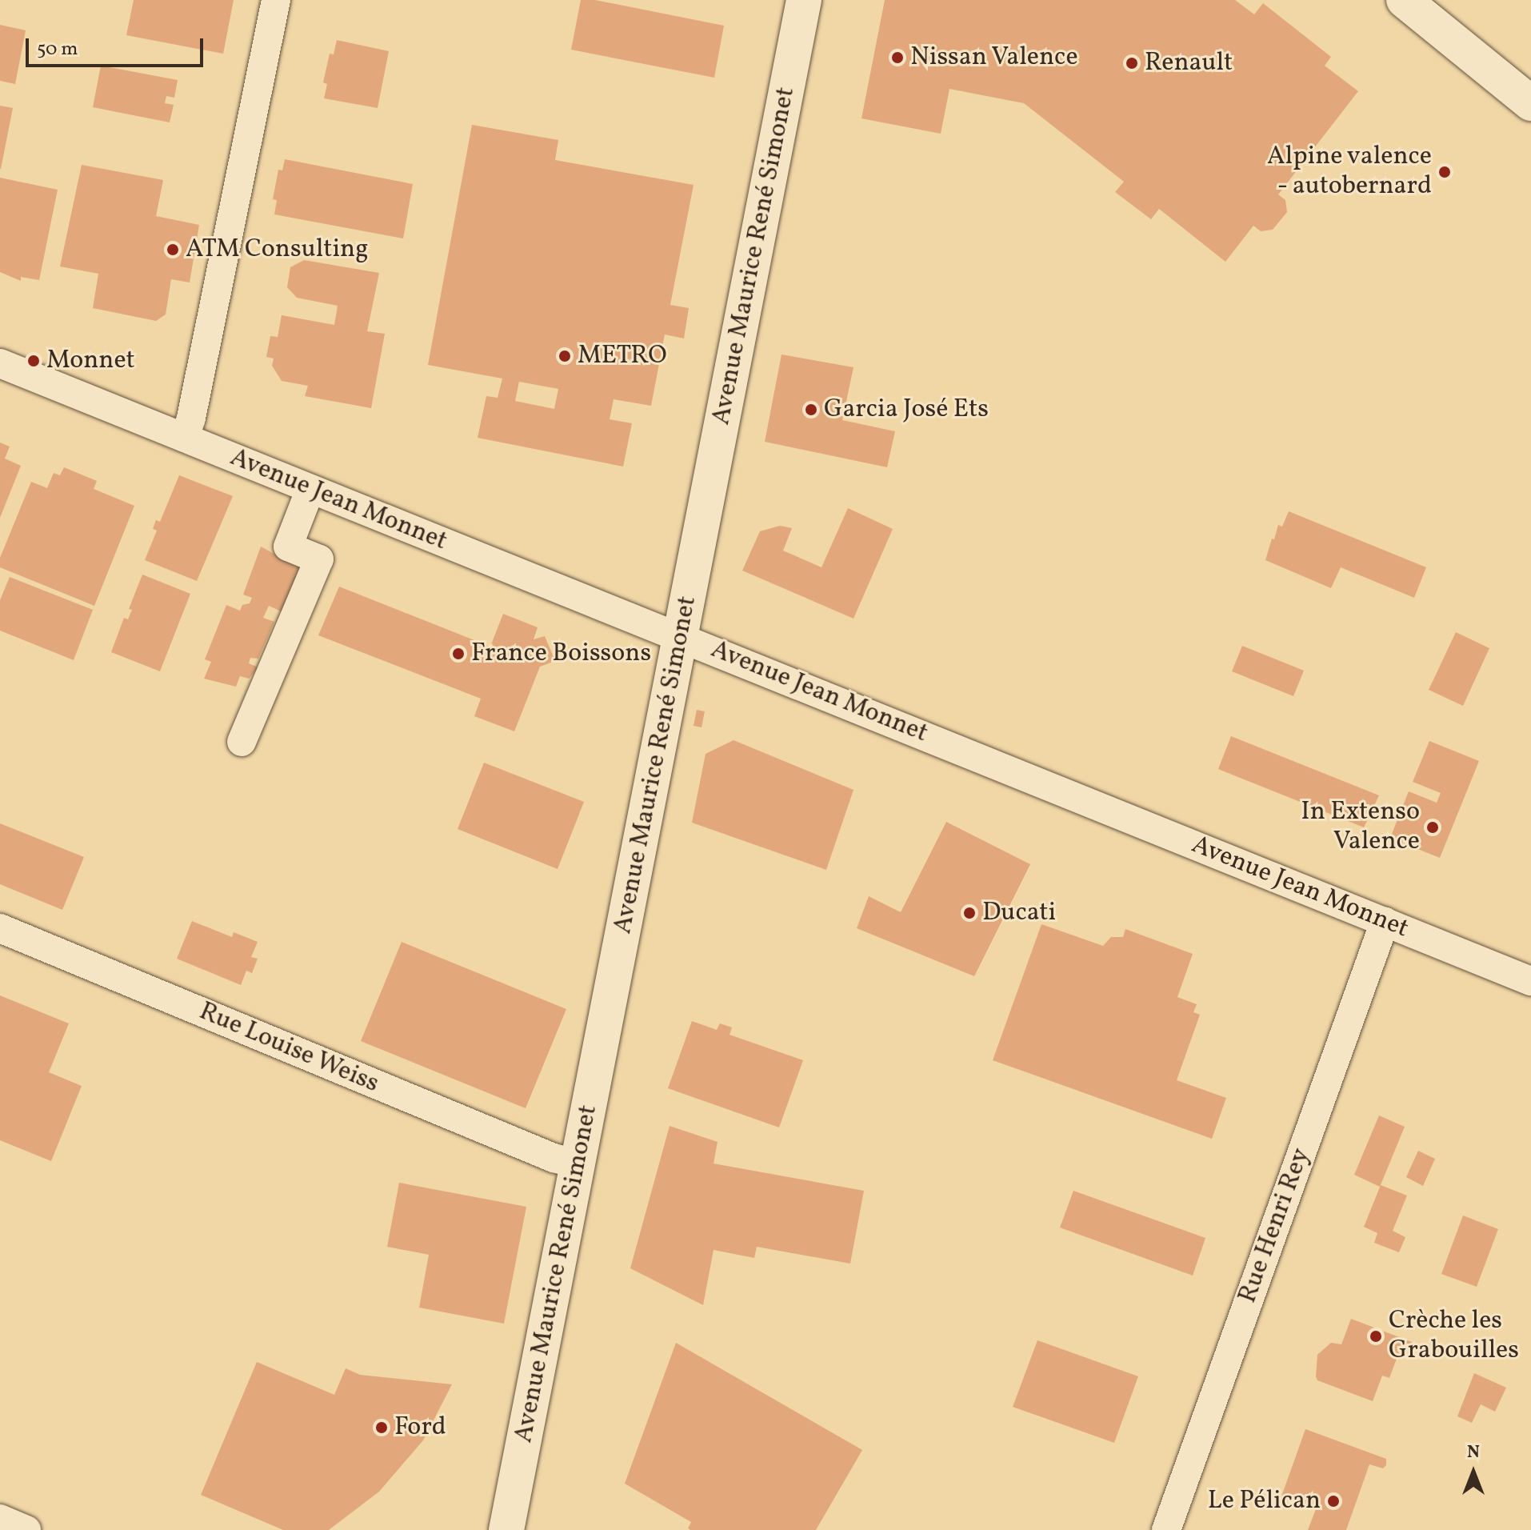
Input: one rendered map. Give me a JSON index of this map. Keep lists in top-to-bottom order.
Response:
{
  "streets": {
    "street": [
      "Avenue Maurice René Simonet",
      "Avenue Jean Monnet",
      "Rue Louise Weiss",
      "Rue Henri Rey"
    ]
  },
  "crossings": [
    ["Avenue Maurice René Simonet", "Avenue Jean Monnet"],
    ["Avenue Maurice René Simonet", "Rue Louise Weiss"],
    ["Avenue Jean Monnet", "Rue Henri Rey"]
  ],
  "places": [
    "Nissan Valence",
    "Renault",
    "Alpine valence - autobernard",
    "ATM Consulting",
    "METRO",
    "Monnet",
    "Garcia José Ets",
    "France Boissons",
    "In Extenso Valence",
    "Ducati",
    "Crèche les Grabouilles",
    "Ford",
    "Le Pélican"
  ],
  "scale_bar": "50 m",
  "north": "top"
}
